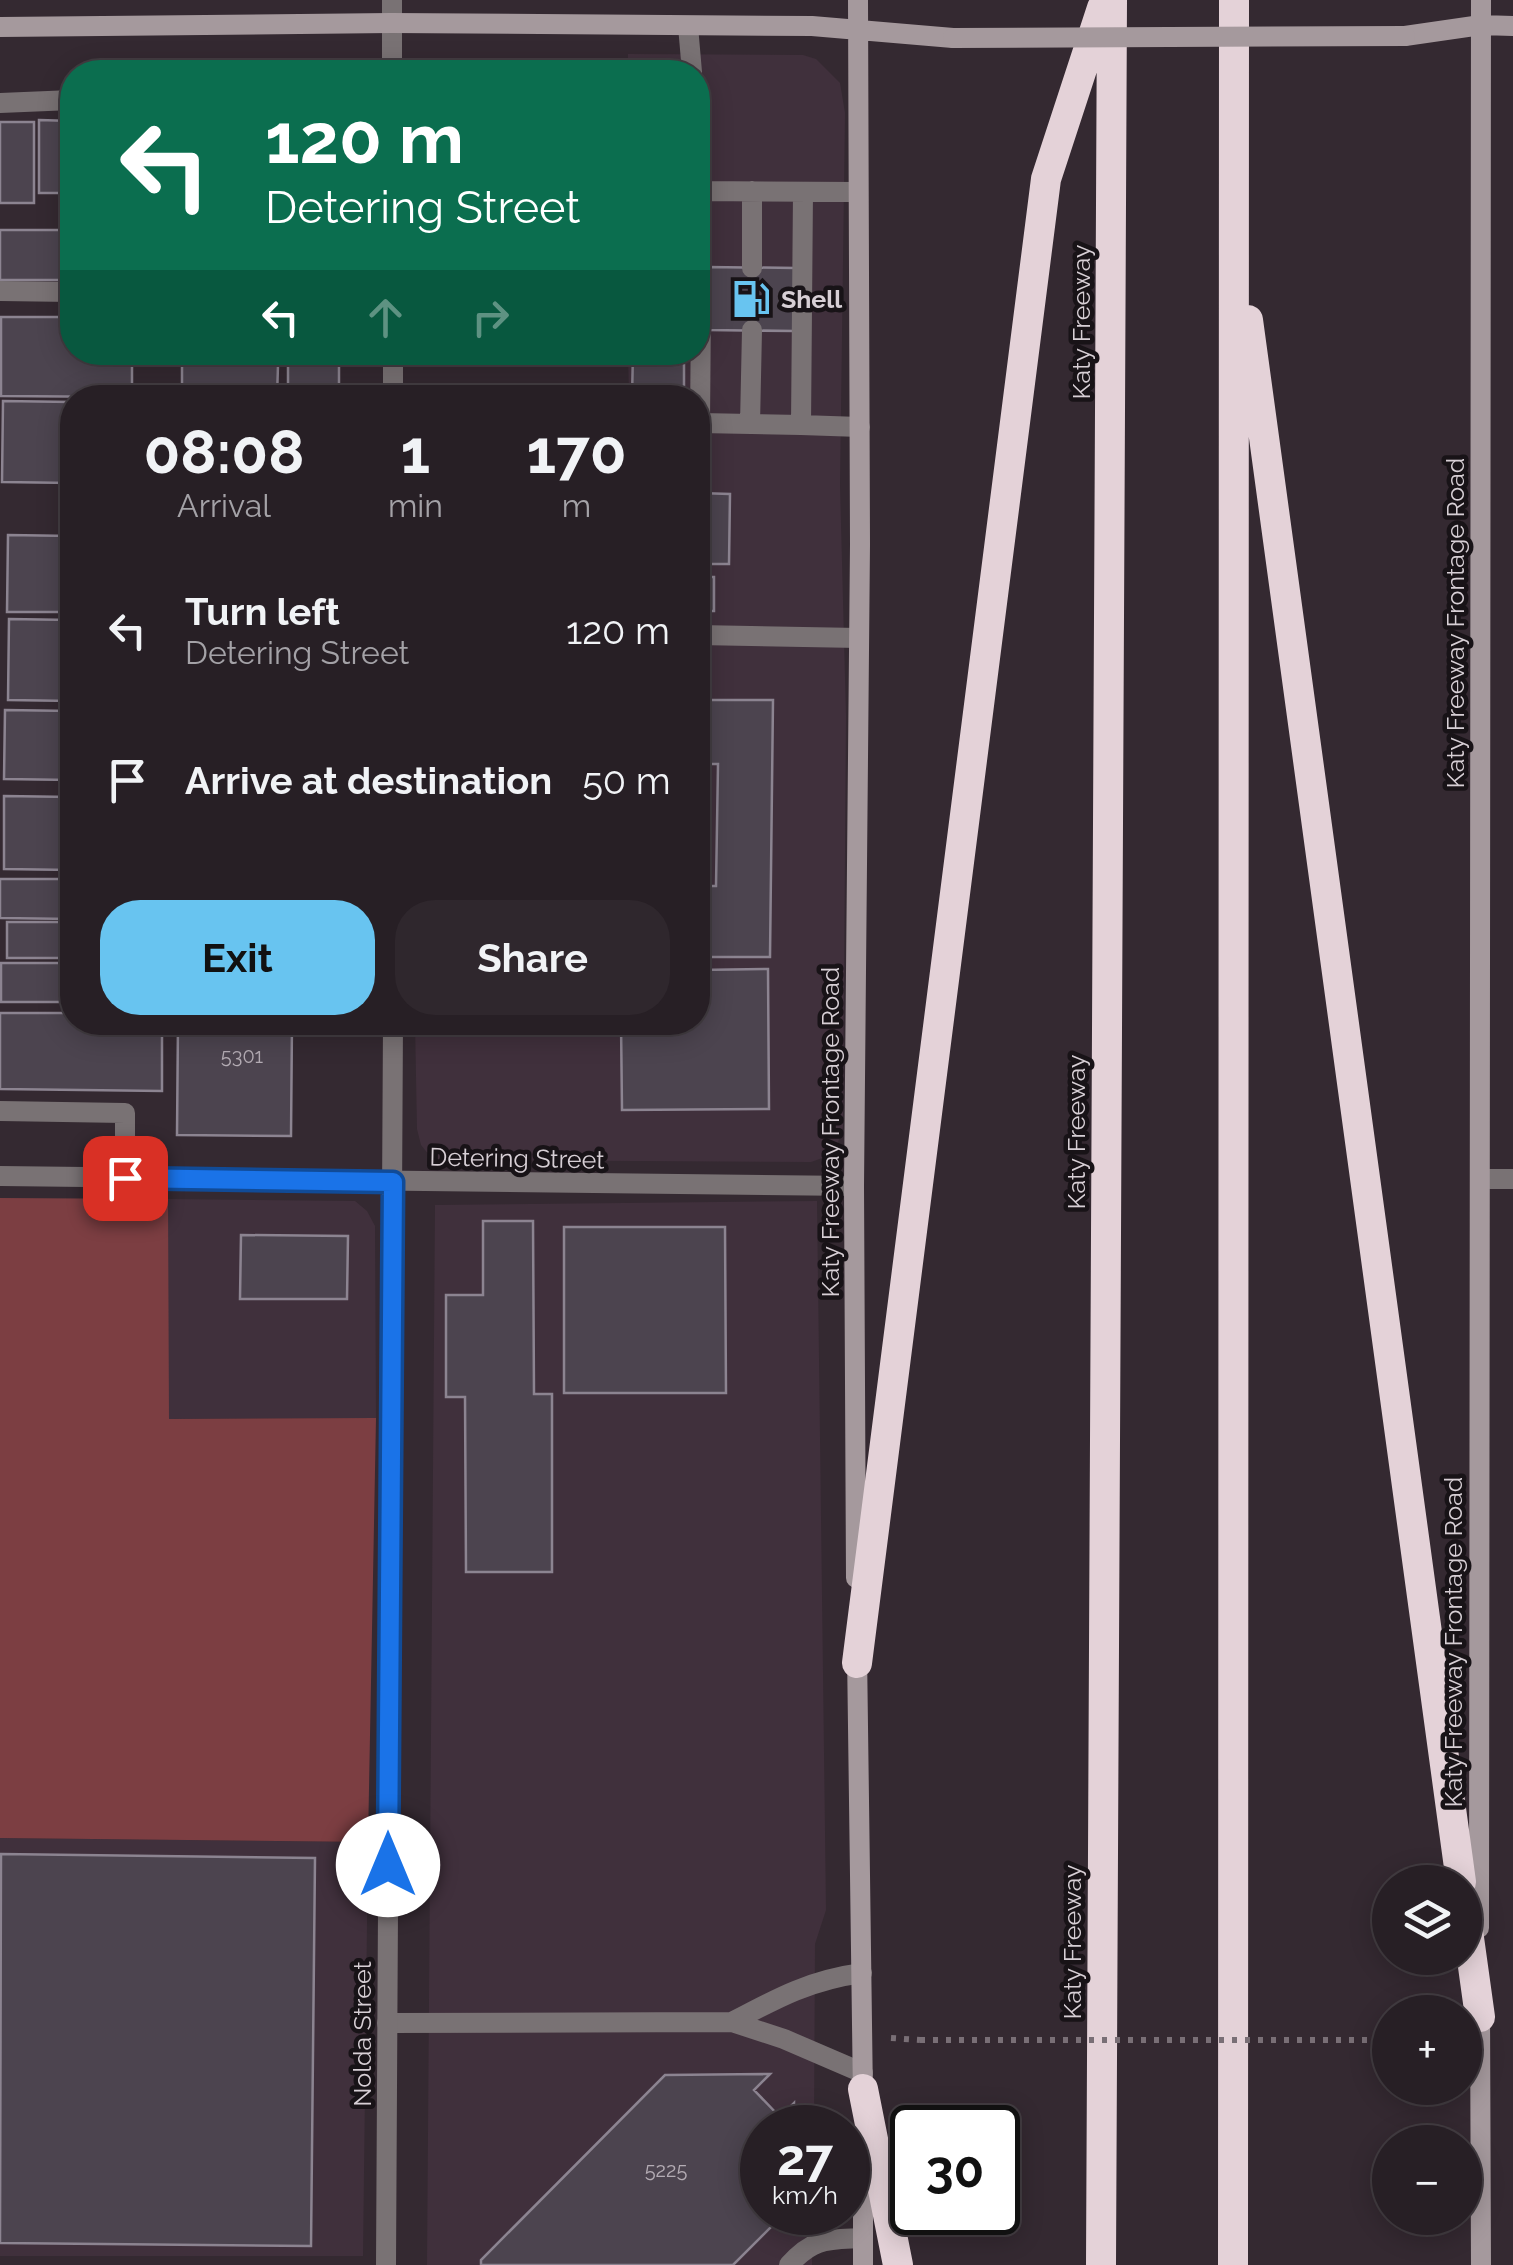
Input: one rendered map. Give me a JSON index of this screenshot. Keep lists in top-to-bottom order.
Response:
{
  "streets": {
    "highway": ["Katy Freeway"],
    "main road": ["Katy Freeway Frontage Road"],
    "street": ["Detering Street", "Nolda Street"]
  },
  "crossings": [
    ["Katy Freeway Frontage Road", "Detering Street"],
    ["Detering Street", "Nolda Street"]
  ],
  "places": {
    "fuel station": ["Shell"]
  },
  "house_numbers": ["5301", "5225"],
  "page": {
    "turn": ["120 m", "Detering Street"],
    "eta": [
      "08:08",
      "Arrival",
      "1",
      "min",
      "170",
      "m"
    ],
    "list": [
      {
        "name": "Turn left",
        "note": "Detering Street",
        "value": "120 m"
      },
      {
        "name": "Arrive at destination",
        "value": "50 m"
      }
    ],
    "buttons": ["Exit", "Share"],
    "map_buttons": ["+", "−"],
    "speed": "27 km/h",
    "limit": "30"
  }
}
